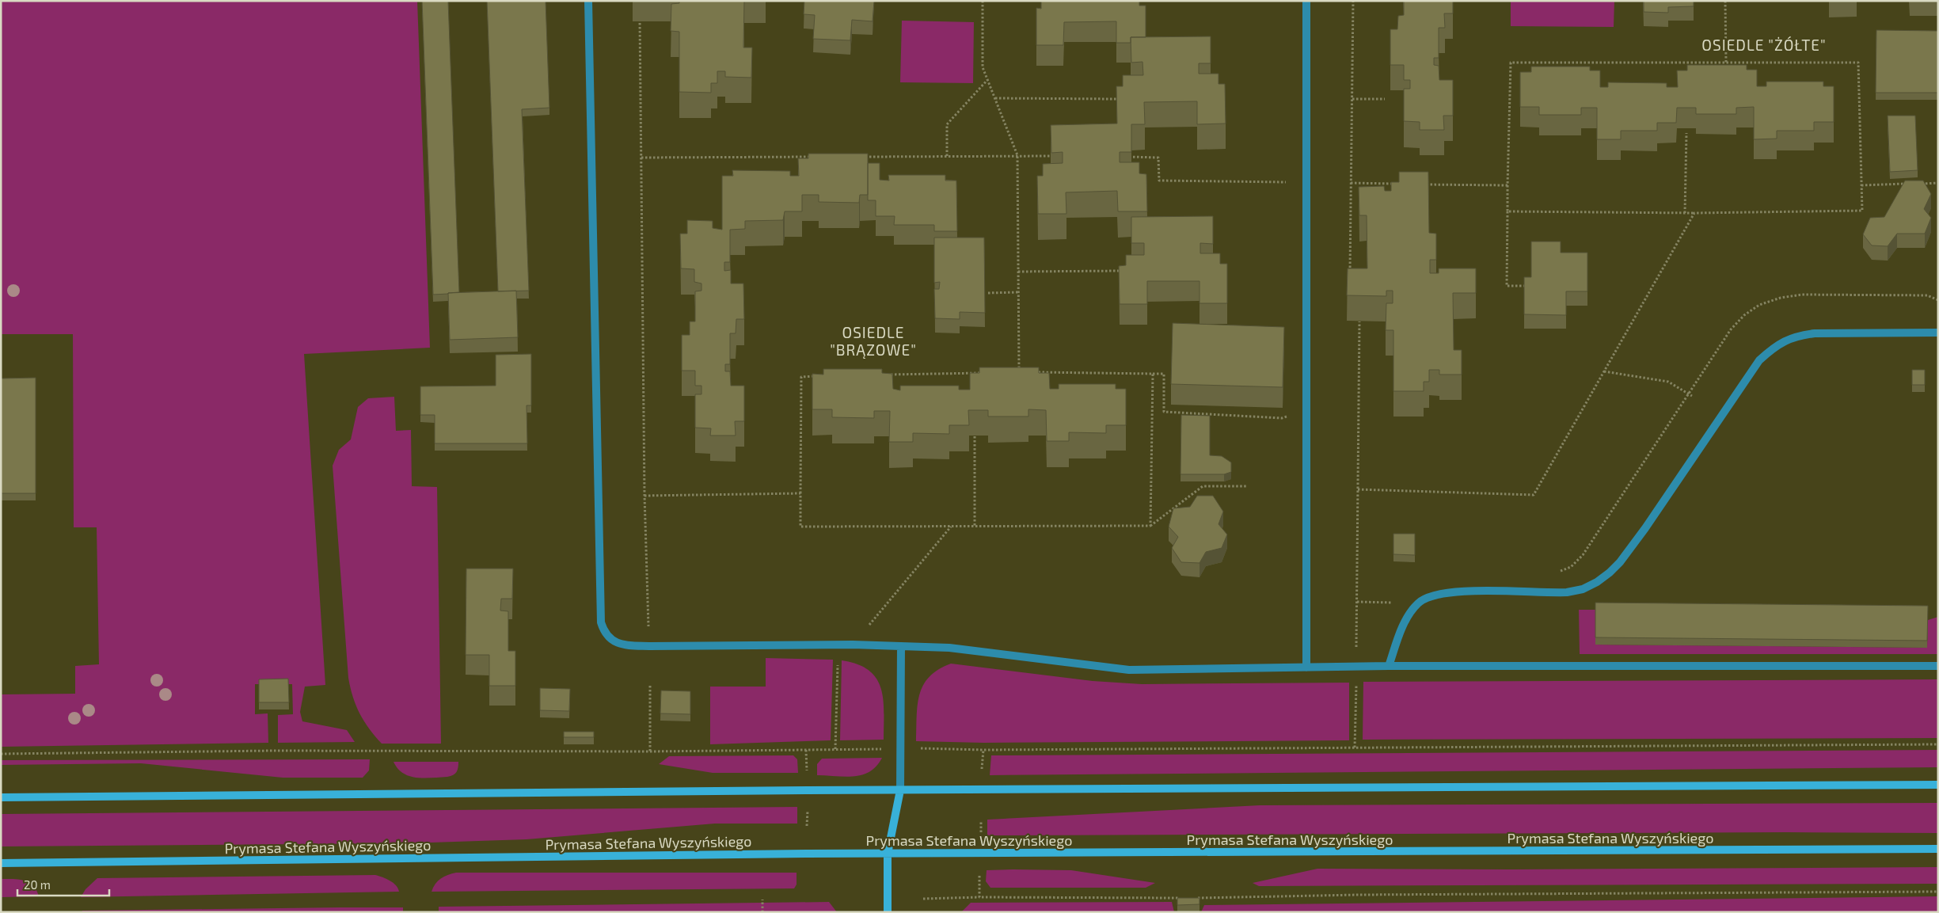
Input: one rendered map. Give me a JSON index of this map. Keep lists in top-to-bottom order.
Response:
{
  "streets": {
    "main road": ["Prymasa Stefana Wyszyńskiego"]
  },
  "districts": ["OSIEDLE \"ŻÓŁTE\"", "OSIEDLE \"BRĄZOWE\""],
  "scale_bar": "20 m"
}
